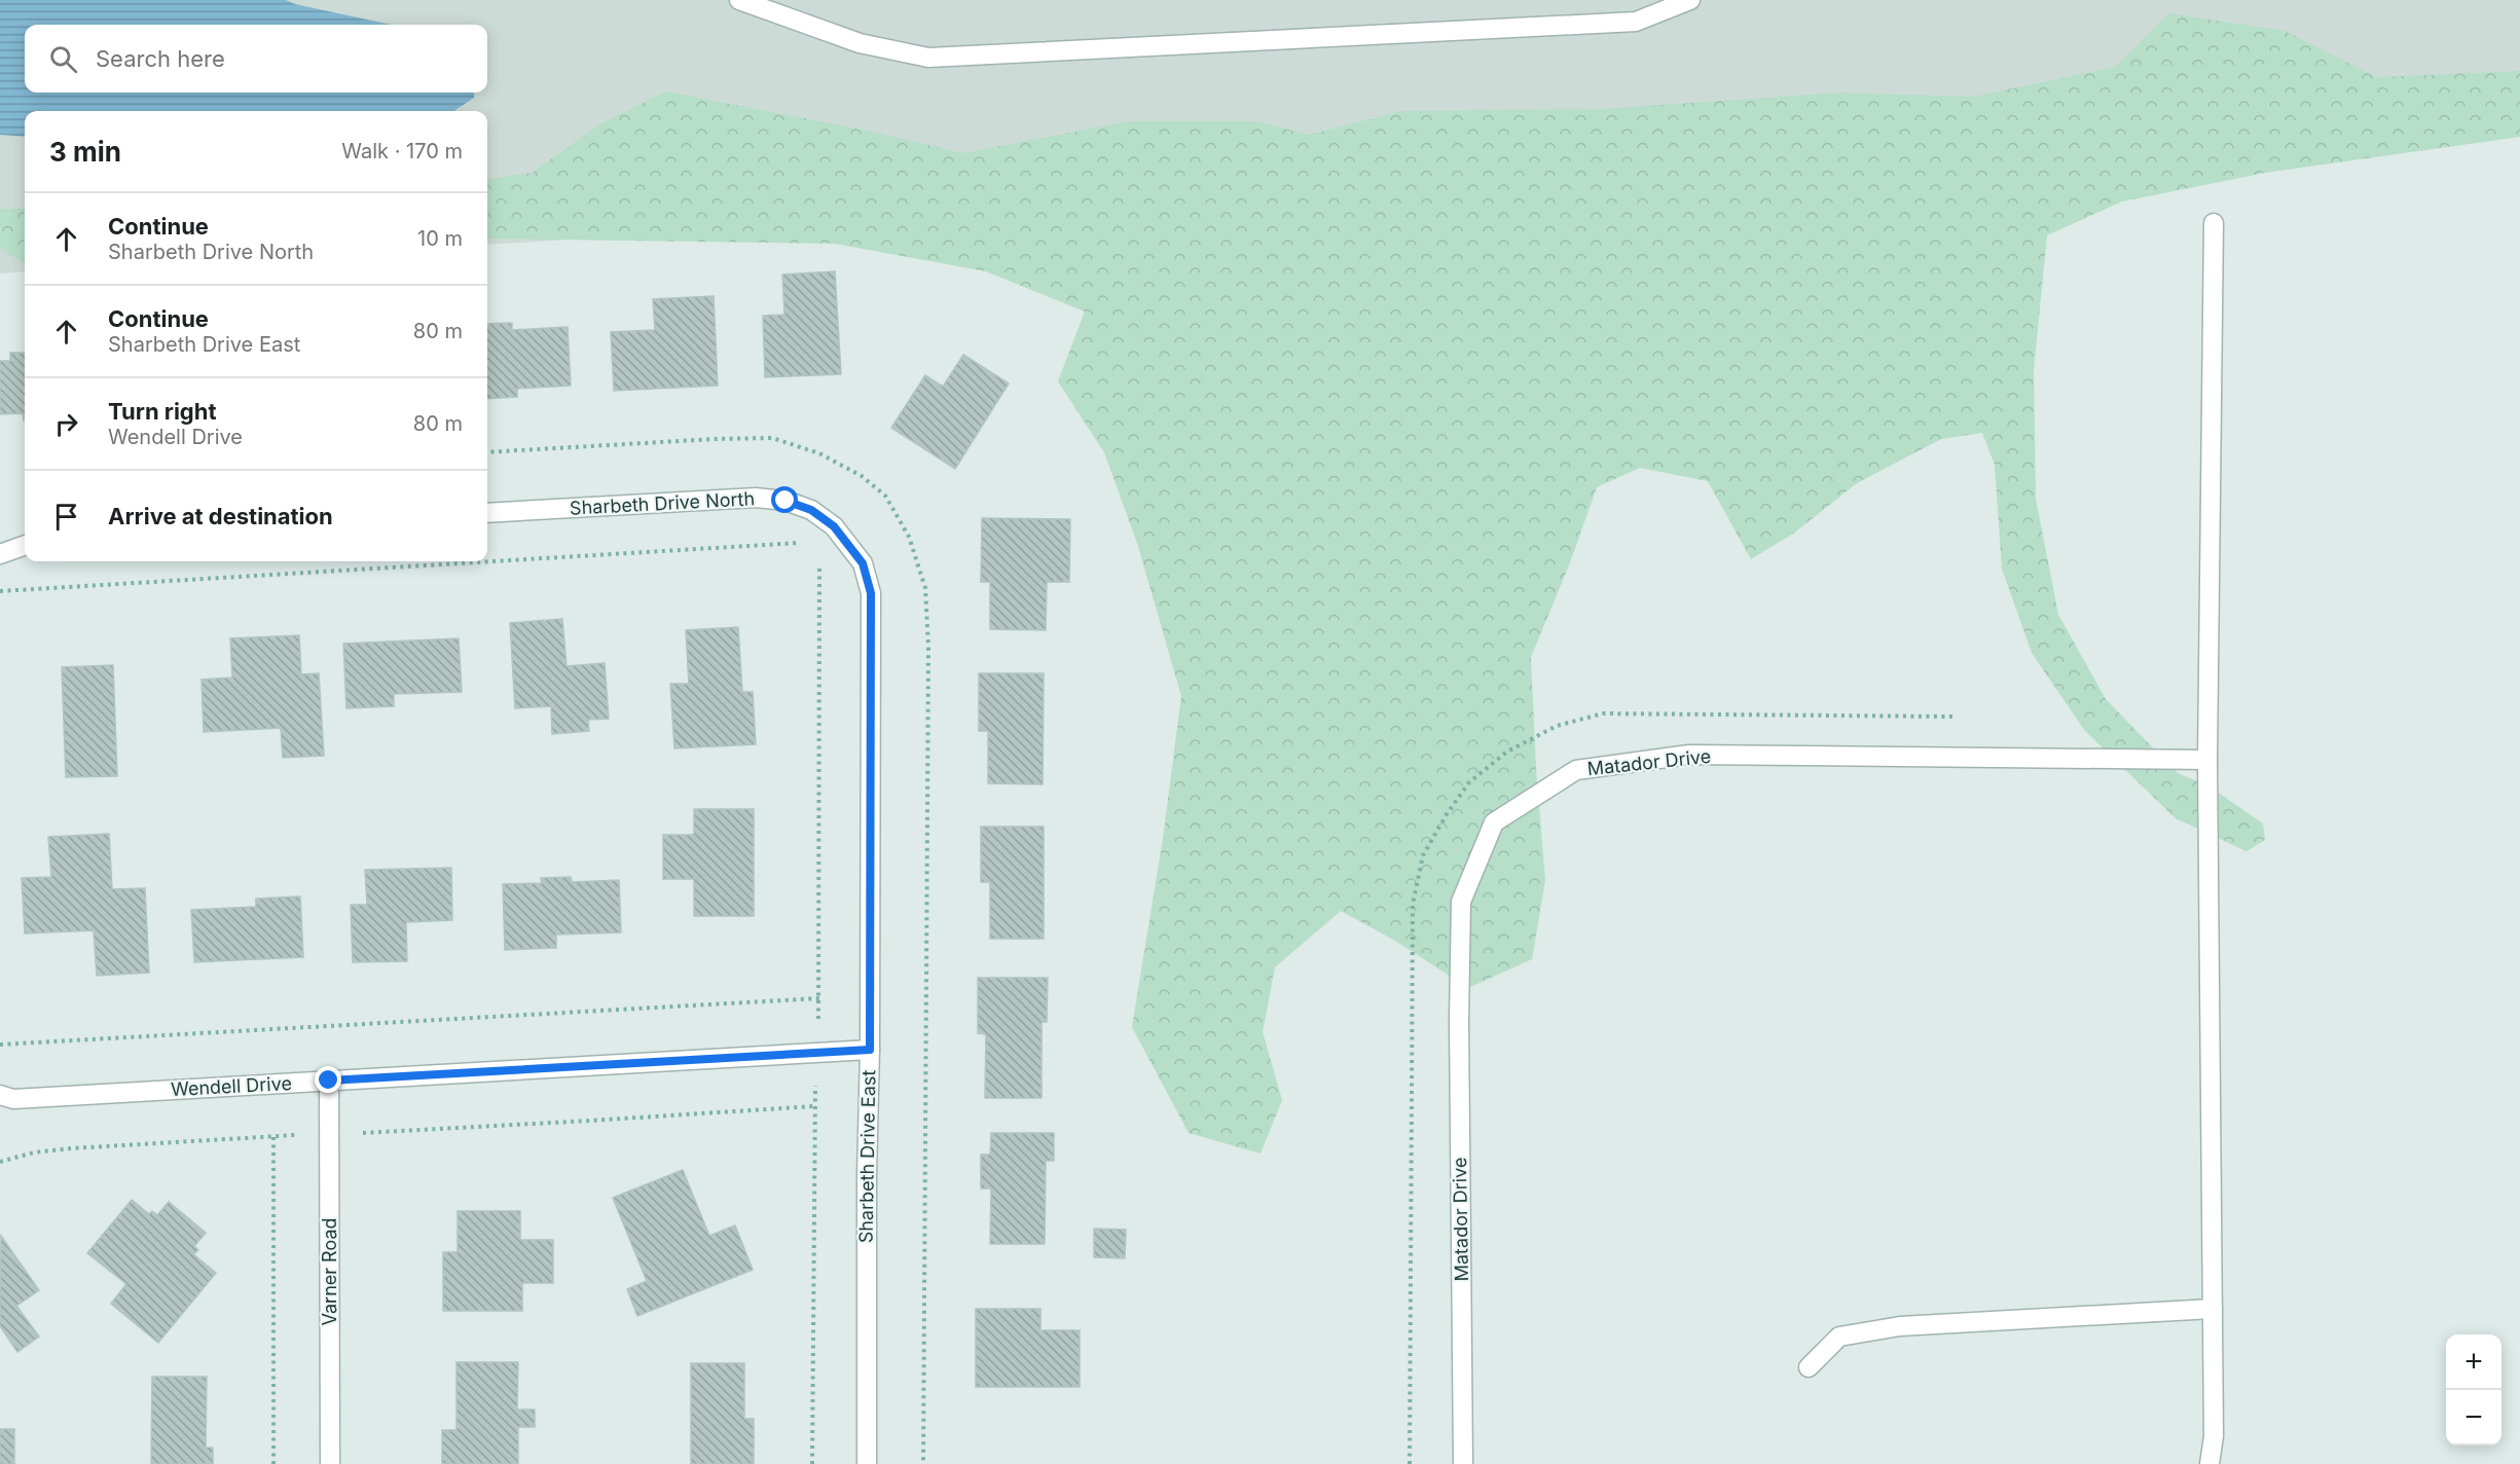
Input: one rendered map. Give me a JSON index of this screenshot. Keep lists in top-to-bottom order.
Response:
{
  "streets": {
    "street": [
      "Sharbeth Drive North",
      "Matador Drive",
      "Wendell Drive",
      "Sharbeth Drive East",
      "Varner Road"
    ]
  },
  "crossings": [
    ["Sharbeth Drive North", "Sharbeth Drive East"],
    ["Wendell Drive", "Sharbeth Drive East"],
    ["Wendell Drive", "Varner Road"]
  ],
  "page": {
    "search": "Search here",
    "heading": ["3 min", "Walk · 170 m"],
    "list": [
      ["Continue", "Sharbeth Drive North", "10 m"],
      ["Continue", "Sharbeth Drive East", "80 m"],
      ["Turn right", "Wendell Drive", "80 m"],
      "Arrive at destination"
    ],
    "map_buttons": ["+", "−"]
  }
}
